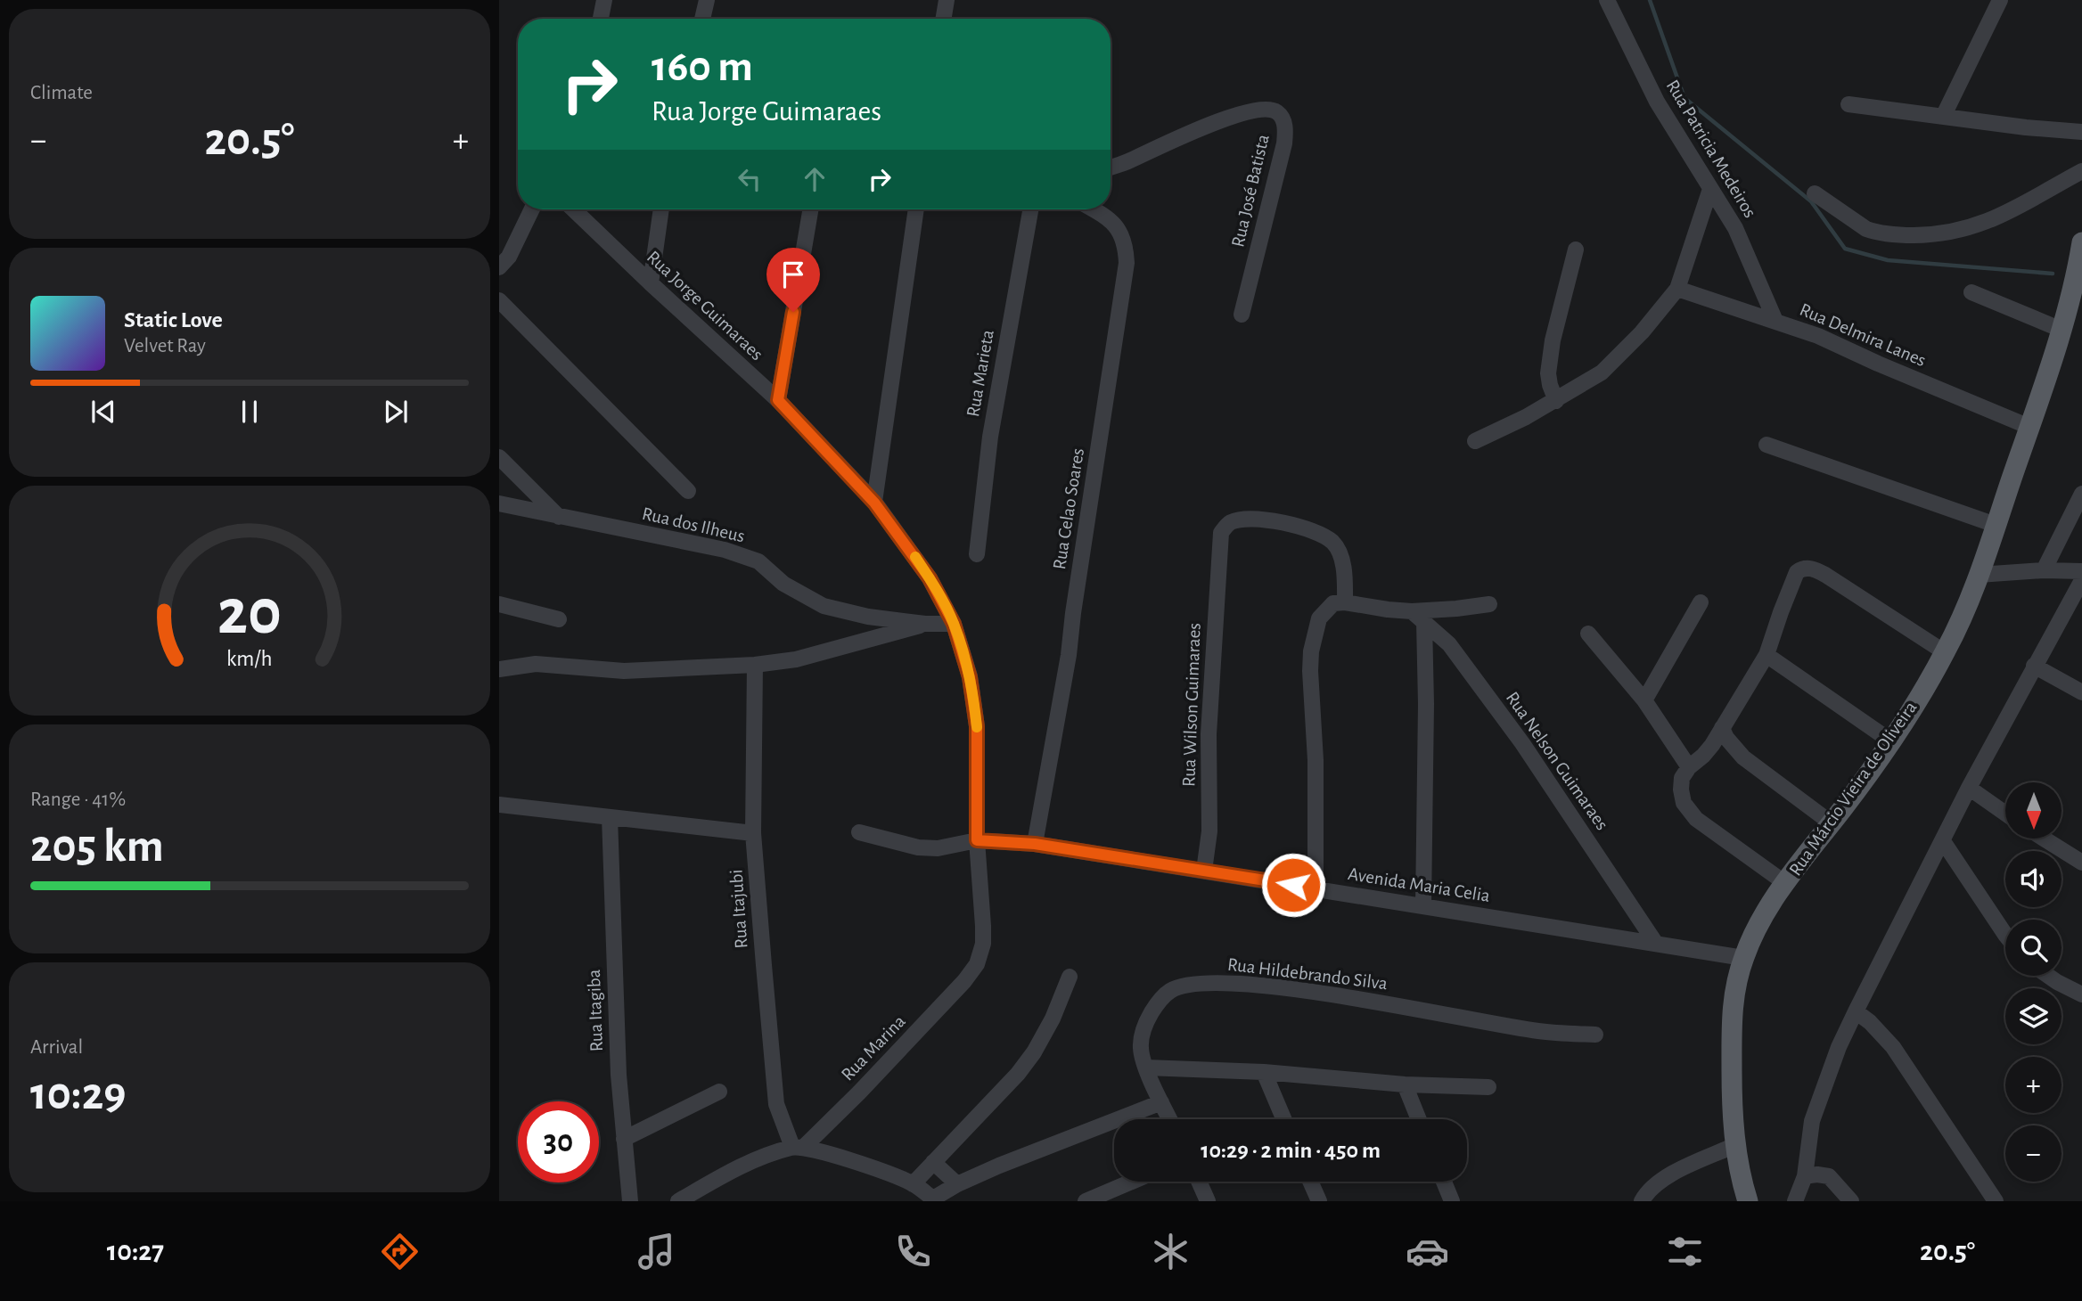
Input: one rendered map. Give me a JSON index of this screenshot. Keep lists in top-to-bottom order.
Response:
{
  "streets": {
    "main road": ["Rua Márcio Vieira de Oliveira"],
    "street": [
      "Rua Patricia Medeiros",
      "Rua José Batista",
      "Rua Jorge Guimaraes",
      "Rua Delmira Lanes",
      "Rua Marieta",
      "Rua Celao Soares",
      "Rua dos Ilheus",
      "Rua Wilson Guimaraes",
      "Rua Nelson Guimaraes",
      "Avenida Maria Celia",
      "Rua Itajubi",
      "Rua Hildebrando Silva",
      "Rua Itagiba",
      "Rua Marina"
    ]
  },
  "crossings": [
    ["Rua Patricia Medeiros", "Rua Delmira Lanes"],
    ["Rua Jorge Guimaraes", "Rua dos Ilheus"],
    ["Rua Jorge Guimaraes", "Avenida Maria Celia"],
    ["Rua Jorge Guimaraes", "Rua Marina"],
    ["Rua Delmira Lanes", "Rua Márcio Vieira de Oliveira"],
    ["Rua Celao Soares", "Avenida Maria Celia"],
    ["Rua Wilson Guimaraes", "Avenida Maria Celia"],
    ["Rua Nelson Guimaraes", "Avenida Maria Celia"],
    ["Rua Márcio Vieira de Oliveira", "Avenida Maria Celia"],
    ["Avenida Maria Celia", "Rua Marina"],
    ["Rua Itajubi", "Rua Marina"]
  ],
  "north": "bottom",
  "page": {
    "tile": [
      "Climate",
      ["Range · 41%", "205 km"],
      ["Arrival", "10:29"]
    ],
    "turn": ["160 m", "Rua Jorge Guimaraes"],
    "heat": ["−", "20.5°", "+"],
    "song": ["Static Love", "Velvet Ray"],
    "map_buttons": ["+", "−"],
    "limit": "30",
    "trip": "10:29 · 2 min · 450 m",
    "tabs": ["10:27", "20.5°"],
    "gauge": ["20", "km/h"]
  }
}
